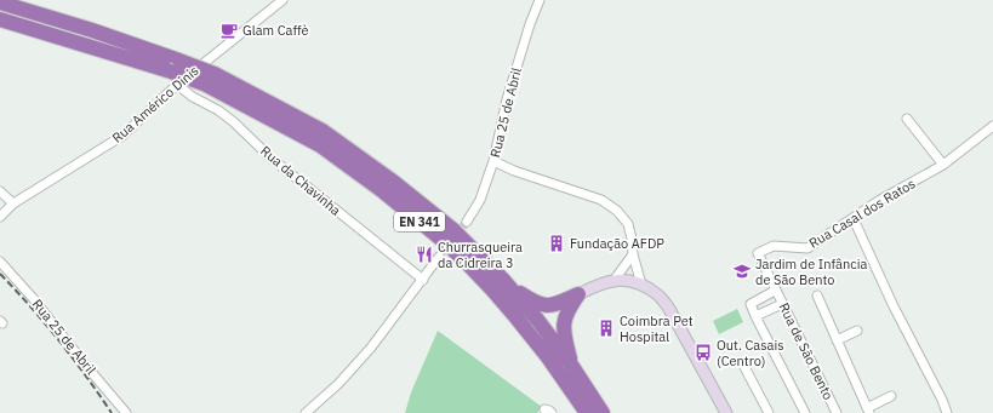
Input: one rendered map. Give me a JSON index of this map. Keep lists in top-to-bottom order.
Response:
{
  "streets": {
    "highway": ["EN 341"],
    "street": [
      "Rua Américo Dinis",
      "Rua 25 de Abril",
      "Rua da Chavinha",
      "Rua Casal dos Ratos",
      "Rua de São Bento"
    ]
  },
  "crossings": [
    ["Rua Américo Dinis", "Rua da Chavinha"],
    ["Rua Casal dos Ratos", "Rua de São Bento"]
  ],
  "places": {
    "cafe": ["Glam Caffè"],
    "building": ["Fundação AFDP", "Coimbra Pet Hospital"],
    "restaurant": ["Churrasqueira da Cidreira 3"],
    "school or university": ["Jardim de Infância de São Bento"],
    "bus stop": ["Out. Casais (Centro)"]
  }
}
